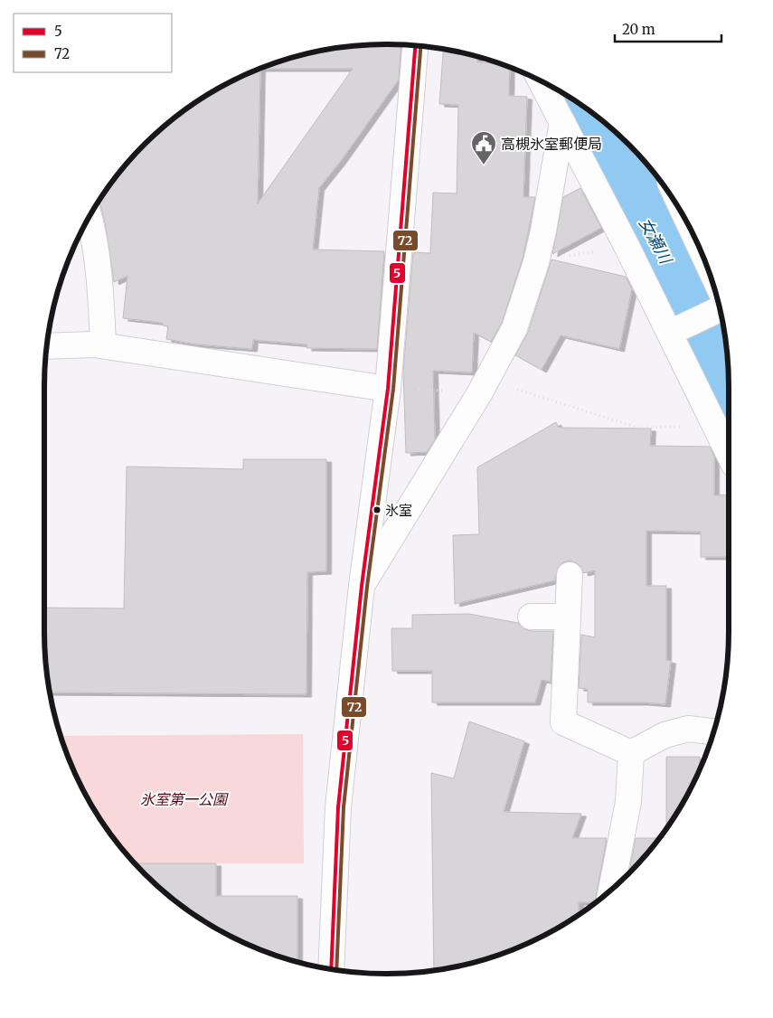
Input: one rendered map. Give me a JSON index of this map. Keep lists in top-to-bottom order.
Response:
{
  "water": ["女瀬川"],
  "parks": ["氷室第一公園"],
  "places": {
    "public building": ["高槻氷室郵便局"],
    "other": ["氷室"]
  },
  "lines": ["transit line 5", "transit line 72"],
  "legend": ["5", "72"],
  "scale_bar": "20 m"
}
